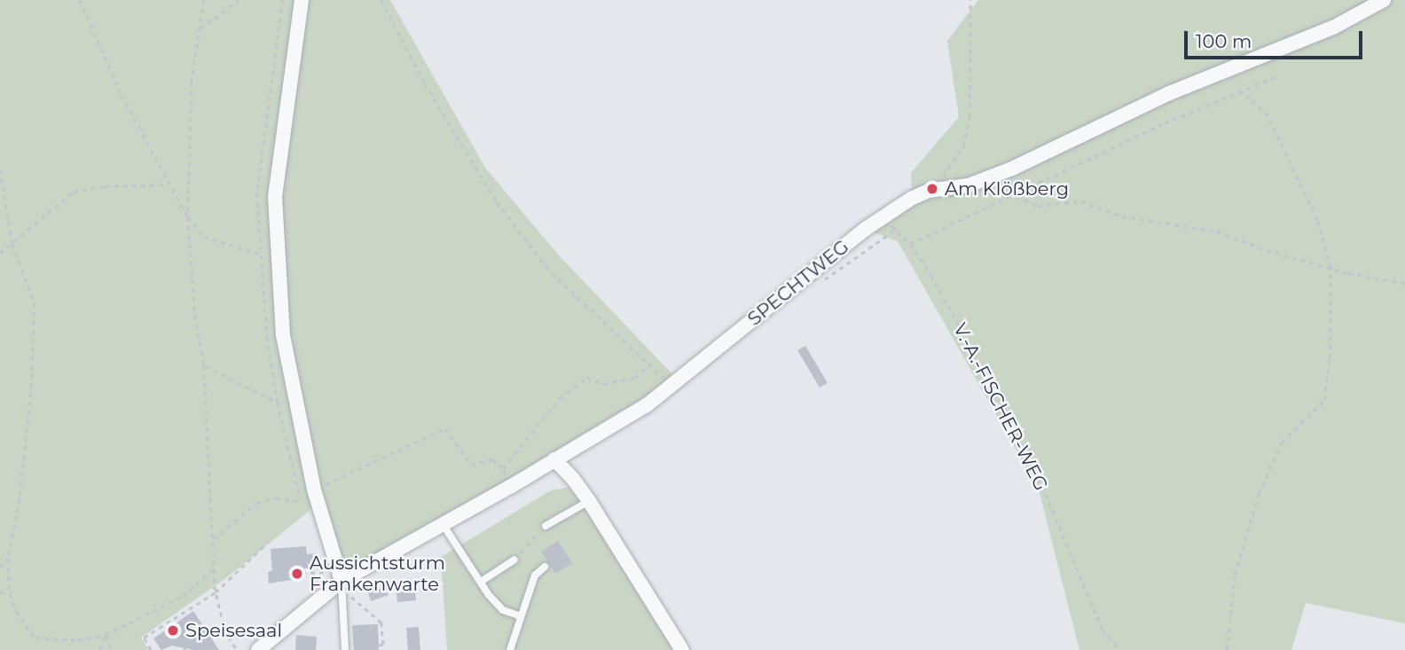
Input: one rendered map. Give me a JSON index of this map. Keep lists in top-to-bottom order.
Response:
{
  "streets": {
    "street": ["SPECHTWEG"],
    "path": ["V.-A.-FISCHER-WEG"]
  },
  "places": ["Am Klößberg", "Aussichtsturm Frankenwarte", "Speisesaal"],
  "scale_bar": "100 m"
}
